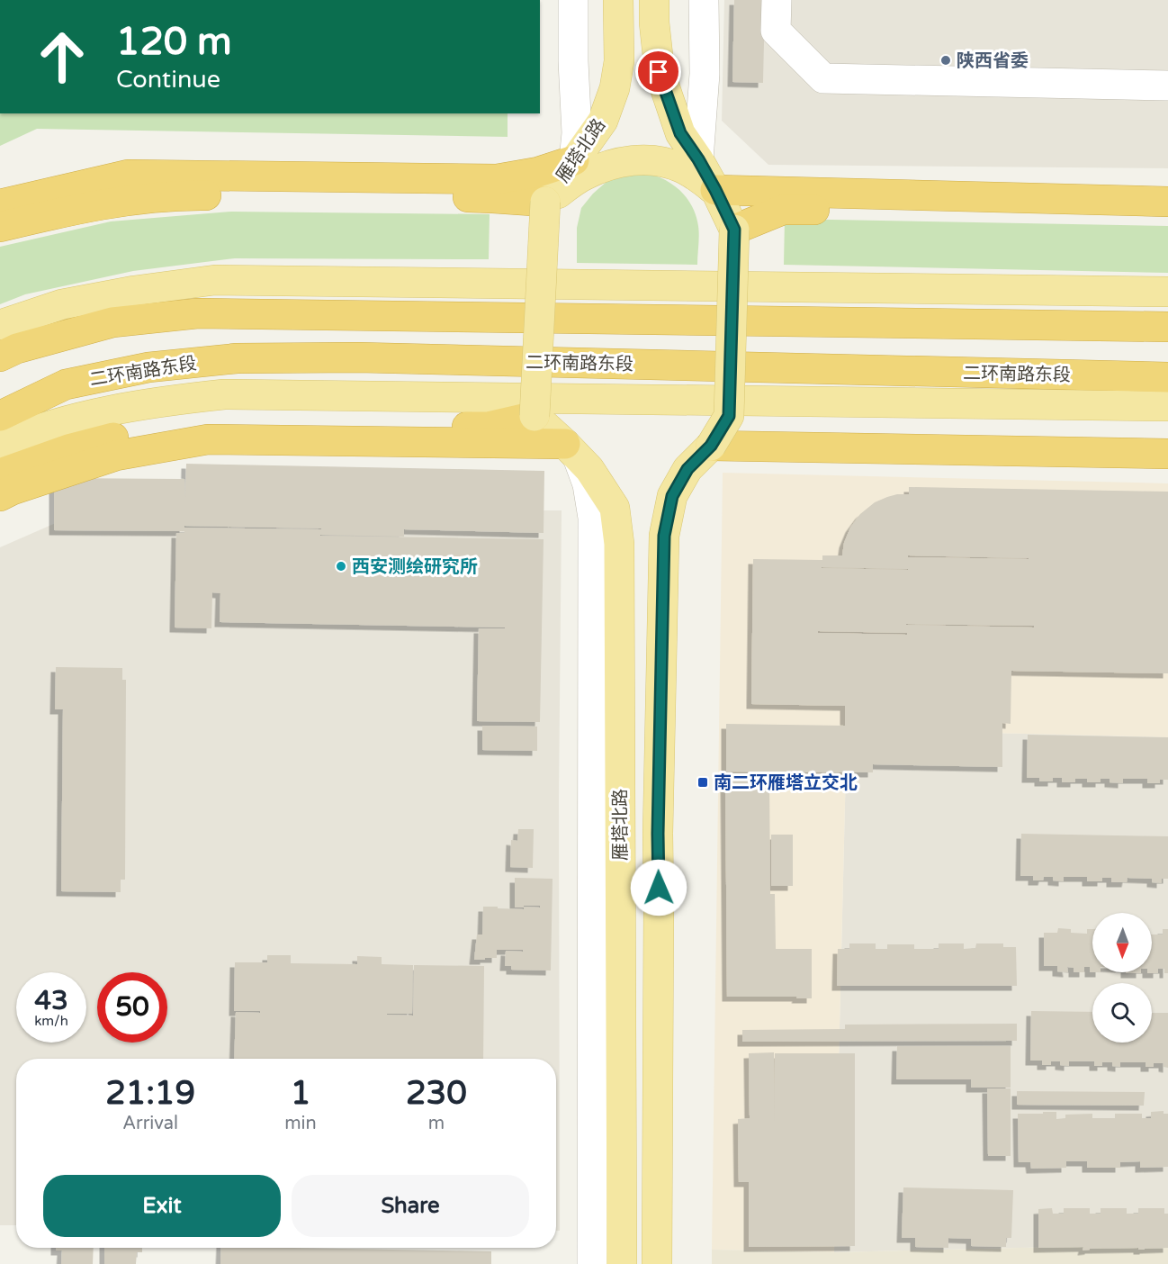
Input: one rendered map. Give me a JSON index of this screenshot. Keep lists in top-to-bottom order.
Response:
{
  "streets": {
    "highway": ["二环南路东段"],
    "main road": ["雁塔北路"]
  },
  "places": {
    "other": ["陕西省委", "西安测绘研究所"],
    "transit": ["南二环雁塔立交北"]
  },
  "north": "bottom",
  "page": {
    "turn": ["120 m", "Continue"],
    "speed": "43 km/h",
    "limit": "50",
    "eta": [
      "21:19",
      "Arrival",
      "1",
      "min",
      "230",
      "m"
    ],
    "buttons": ["Exit", "Share"]
  }
}
